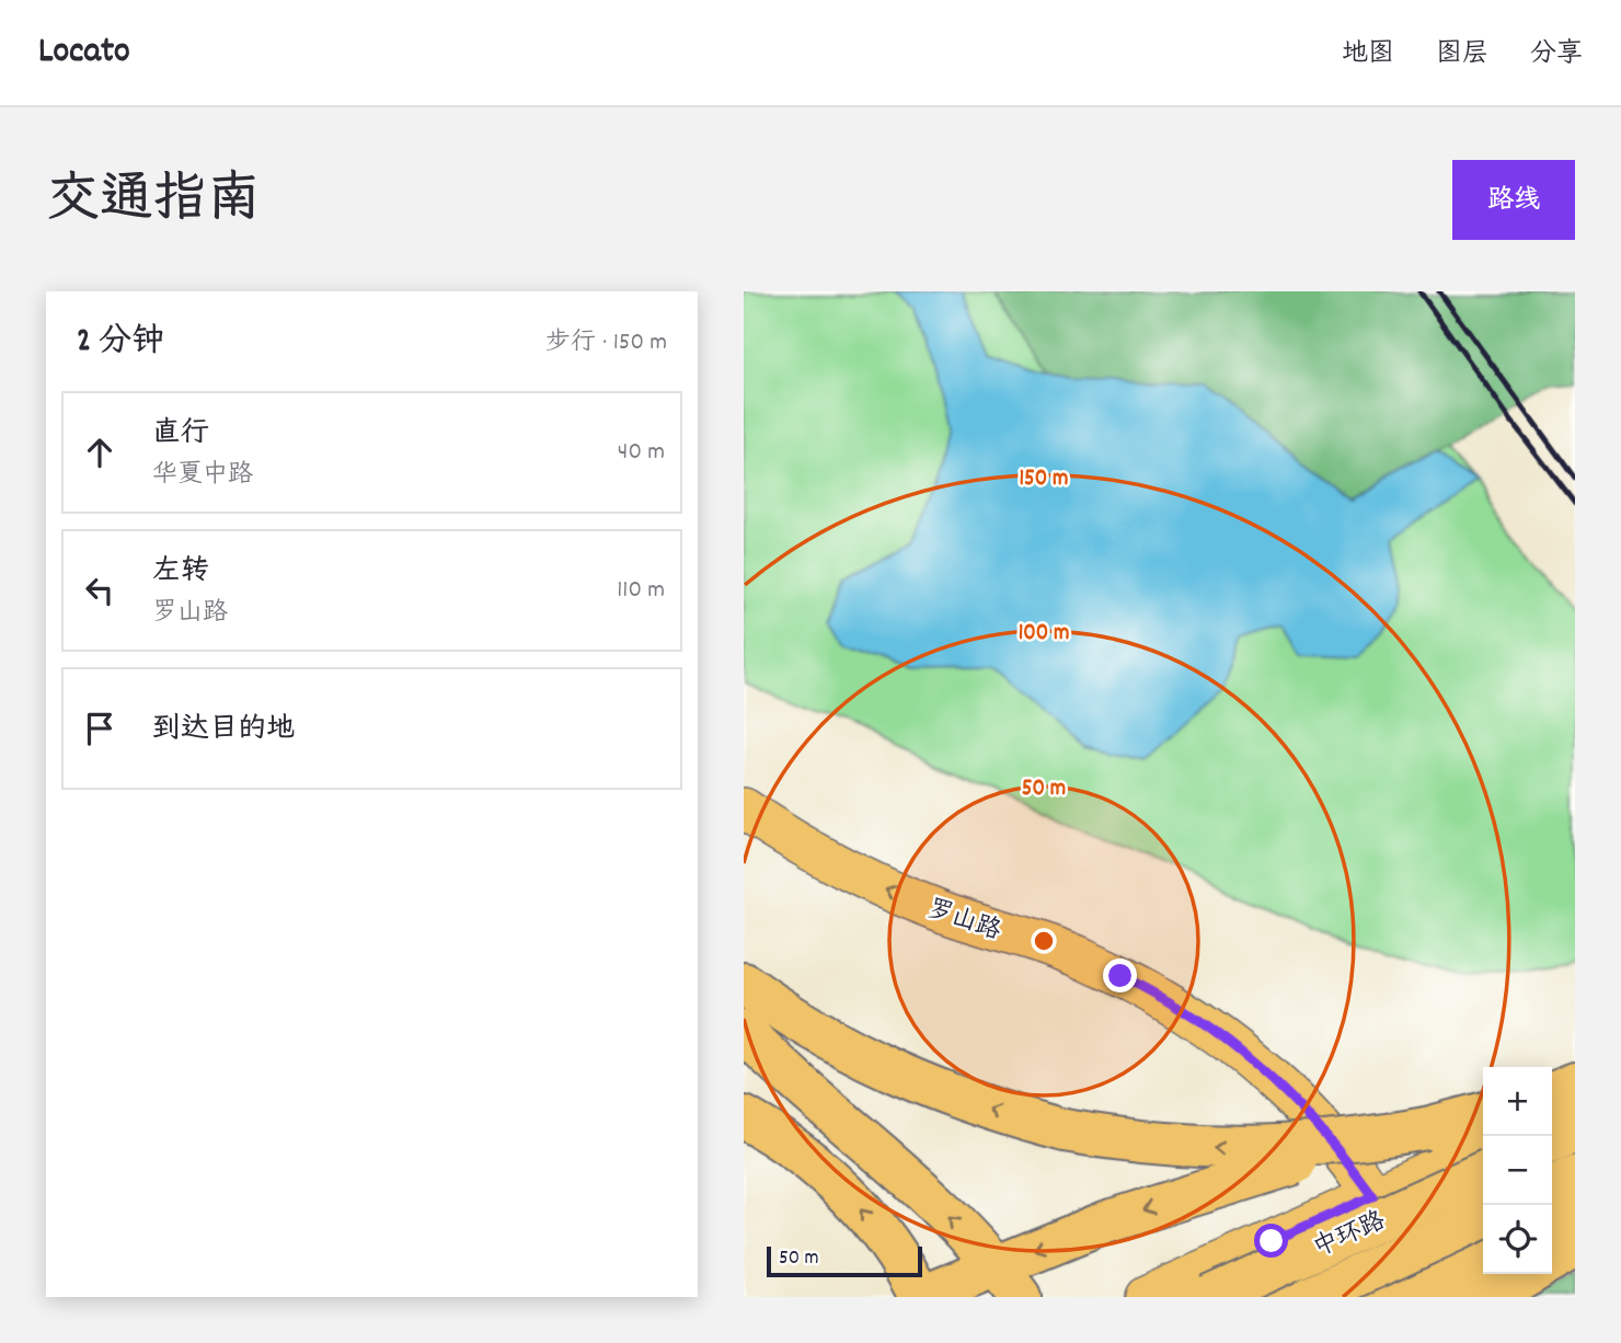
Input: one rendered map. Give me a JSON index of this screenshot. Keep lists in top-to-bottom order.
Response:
{
  "streets": {
    "highway": ["中环路"],
    "main road": ["罗山路"]
  },
  "one_way": ["罗山路"],
  "scale_bar": "50 m",
  "page": {
    "header": "Locato",
    "nav": ["地图", "图层", "分享"],
    "title": "交通指南",
    "buttons": "路线",
    "heading": ["2 分钟", "步行 · 150 m"],
    "list": [
      ["直行", "华夏中路", "40 m"],
      ["左转", "罗山路", "110 m"],
      "到达目的地"
    ],
    "map_buttons": ["+", "−"],
    "scale": "50 m"
  },
  "rings": ["150 m", "100 m", "50 m"]
}
